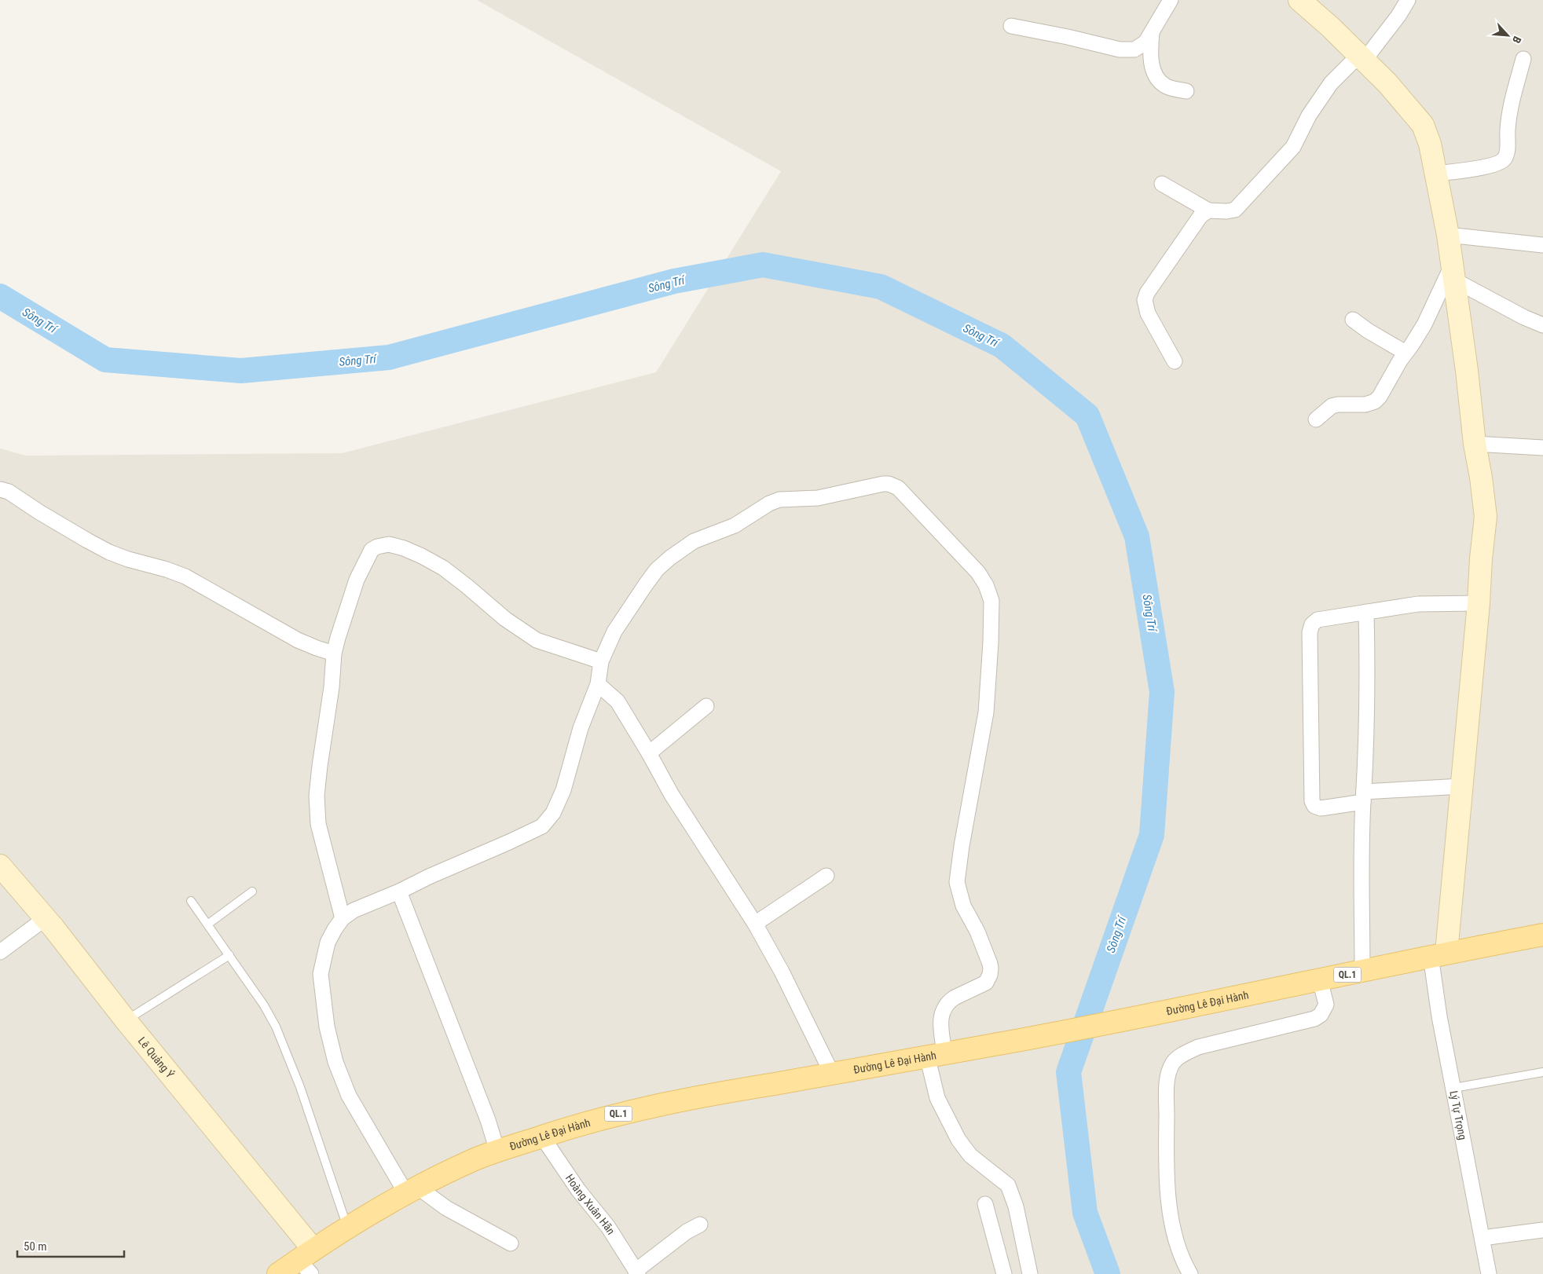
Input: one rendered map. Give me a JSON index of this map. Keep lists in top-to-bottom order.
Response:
{
  "streets": {
    "main road": ["QL.1", "Đường Lê Đại Hành"],
    "street": ["Lê Quảng Ý", "Lý Tự Trọng", "Hoàng Xuân Hãn"]
  },
  "crossings": [
    ["Đường Lê Đại Hành", "Lê Quảng Ý"],
    ["Đường Lê Đại Hành", "Lý Tự Trọng"],
    ["Đường Lê Đại Hành", "Hoàng Xuân Hãn"]
  ],
  "water": ["Sông Trí"],
  "scale_bar": "50 m",
  "north": "bottom right"
}
